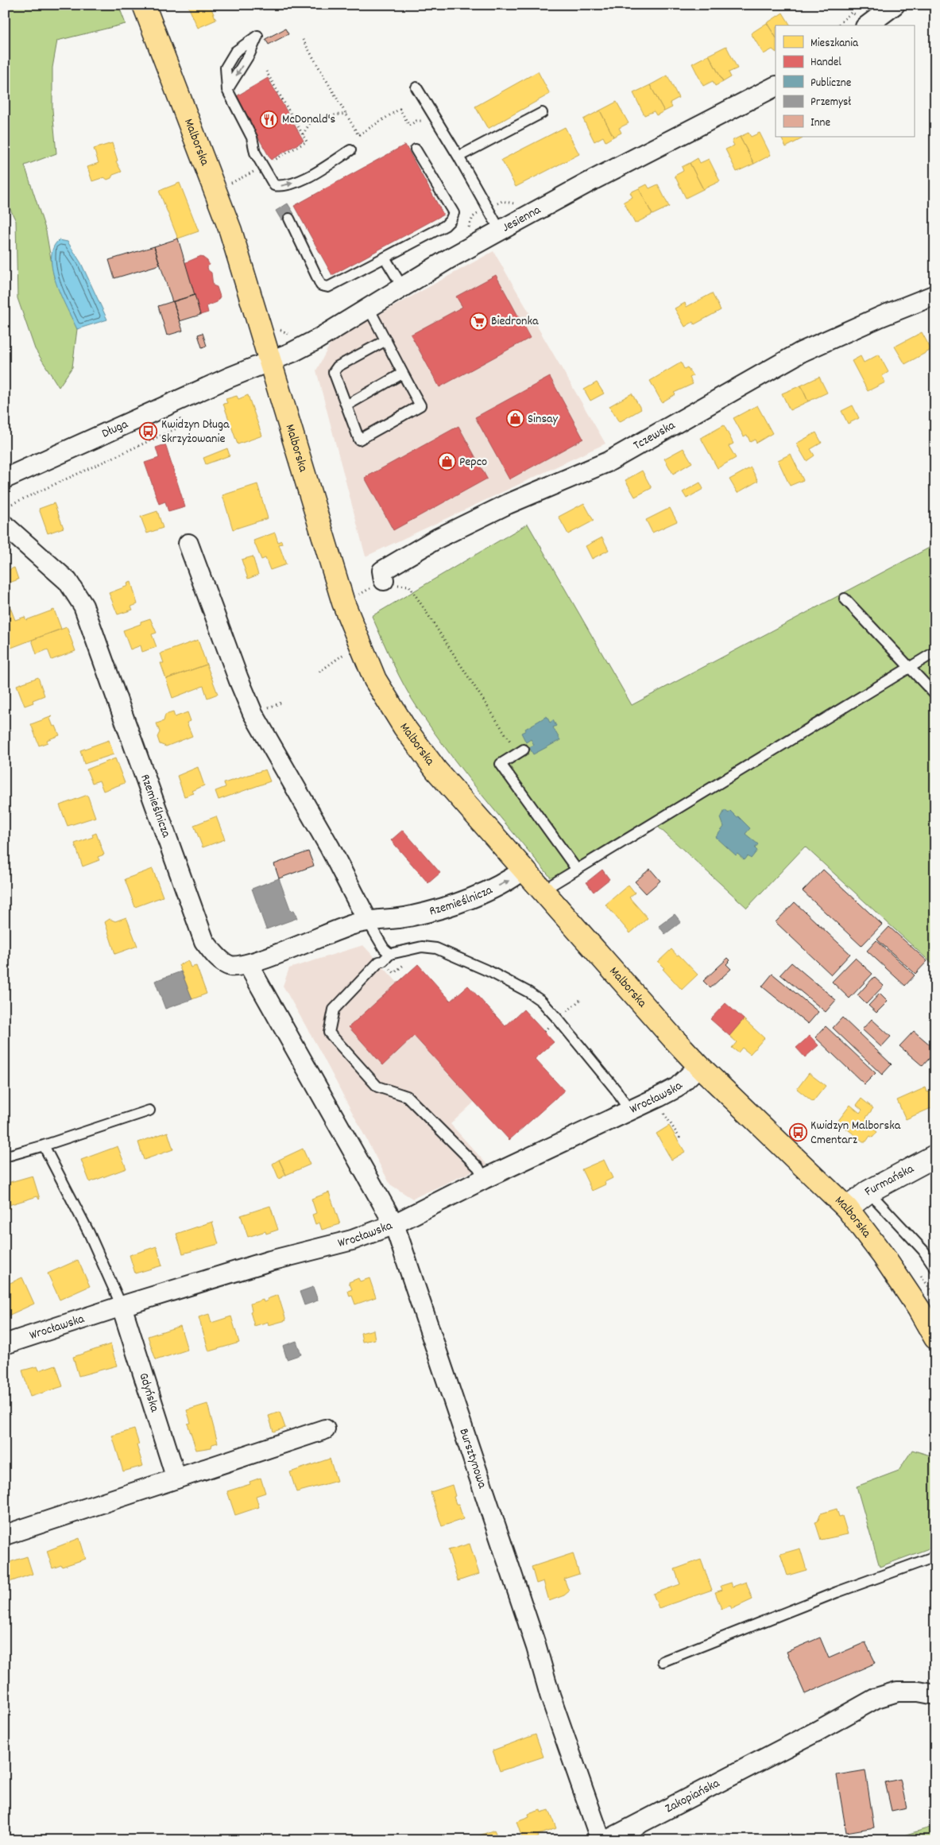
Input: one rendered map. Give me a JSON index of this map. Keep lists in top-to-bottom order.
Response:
{
  "streets": {
    "main road": ["Malborska"],
    "street": [
      "Jesienna",
      "Długa",
      "Tczewska",
      "Rzemieślnicza",
      "Wrocławska",
      "Furmańska",
      "Gdyńska",
      "Bursztynowa",
      "Zakopiańska"
    ]
  },
  "crossings": [
    ["Malborska", "Jesienna"],
    ["Malborska", "Długa"],
    ["Malborska", "Rzemieślnicza"],
    ["Malborska", "Wrocławska"],
    ["Malborska", "Furmańska"],
    ["Jesienna", "Długa"],
    ["Rzemieślnicza", "Bursztynowa"],
    ["Wrocławska", "Gdyńska"],
    ["Wrocławska", "Bursztynowa"]
  ],
  "places": {
    "restaurant": ["McDonald's"],
    "supermarket": ["Biedronka"],
    "shop": ["Sinsay", "Pepco"],
    "bus stop": ["Kwidzyn Długa Skrzyżowanie", "Kwidzyn Malborska Cmentarz"]
  },
  "legend": [
    "Mieszkania",
    "Handel",
    "Publiczne",
    "Przemysł",
    "Inne"
  ]
}
